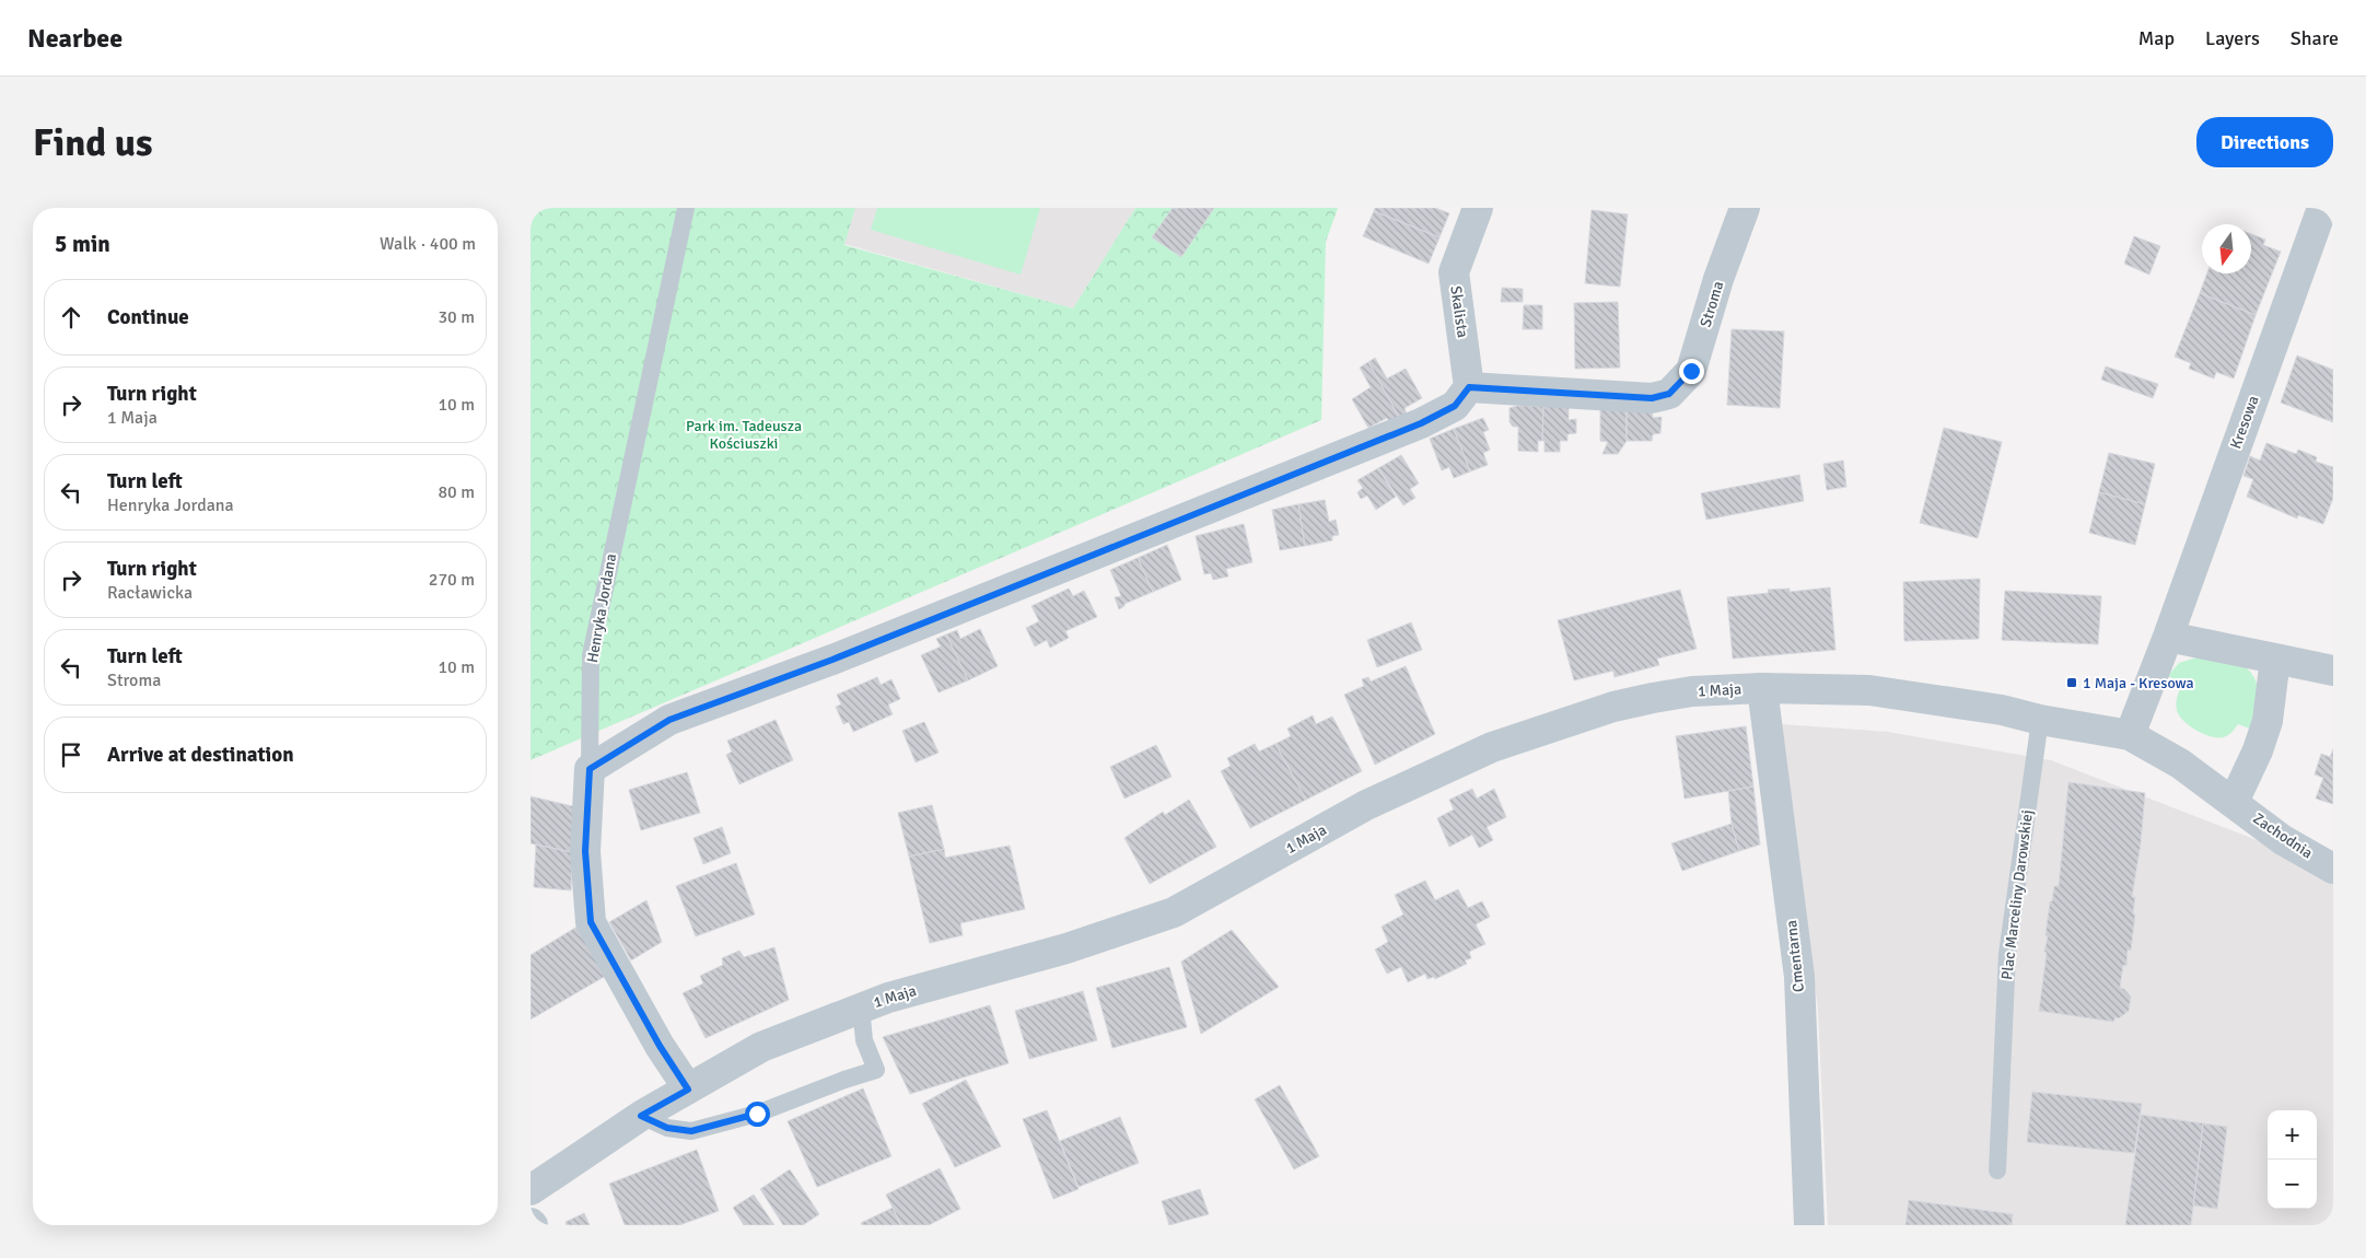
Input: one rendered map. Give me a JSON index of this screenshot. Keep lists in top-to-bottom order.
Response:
{
  "streets": {
    "street": [
      "Stroma",
      "Skalista",
      "Kresowa",
      "Henryka Jordana",
      "1 Maja",
      "Zachodnia",
      "Cmentarna"
    ],
    "lane": ["Plac Marceliny Darowskiej"]
  },
  "crossings": [
    ["Stroma", "Skalista"],
    ["Henryka Jordana", "1 Maja"],
    ["1 Maja", "Plac Marceliny Darowskiej"],
    ["1 Maja", "Cmentarna"]
  ],
  "parks": ["Park im. Tadeusza Kościuszki"],
  "places": {
    "transit": ["1 Maja - Kresowa"]
  },
  "north": "bottom",
  "page": {
    "header": "Nearbee",
    "nav": ["Map", "Layers", "Share"],
    "buttons": "Directions",
    "title": "Find us",
    "heading": ["5 min", "Walk · 400 m"],
    "list": [
      ["Continue", "30 m"],
      ["Turn right", "1 Maja", "10 m"],
      ["Turn left", "Henryka Jordana", "80 m"],
      ["Turn right", "Racławicka", "270 m"],
      ["Turn left", "Stroma", "10 m"],
      "Arrive at destination"
    ],
    "map_buttons": ["+", "−"]
  }
}
